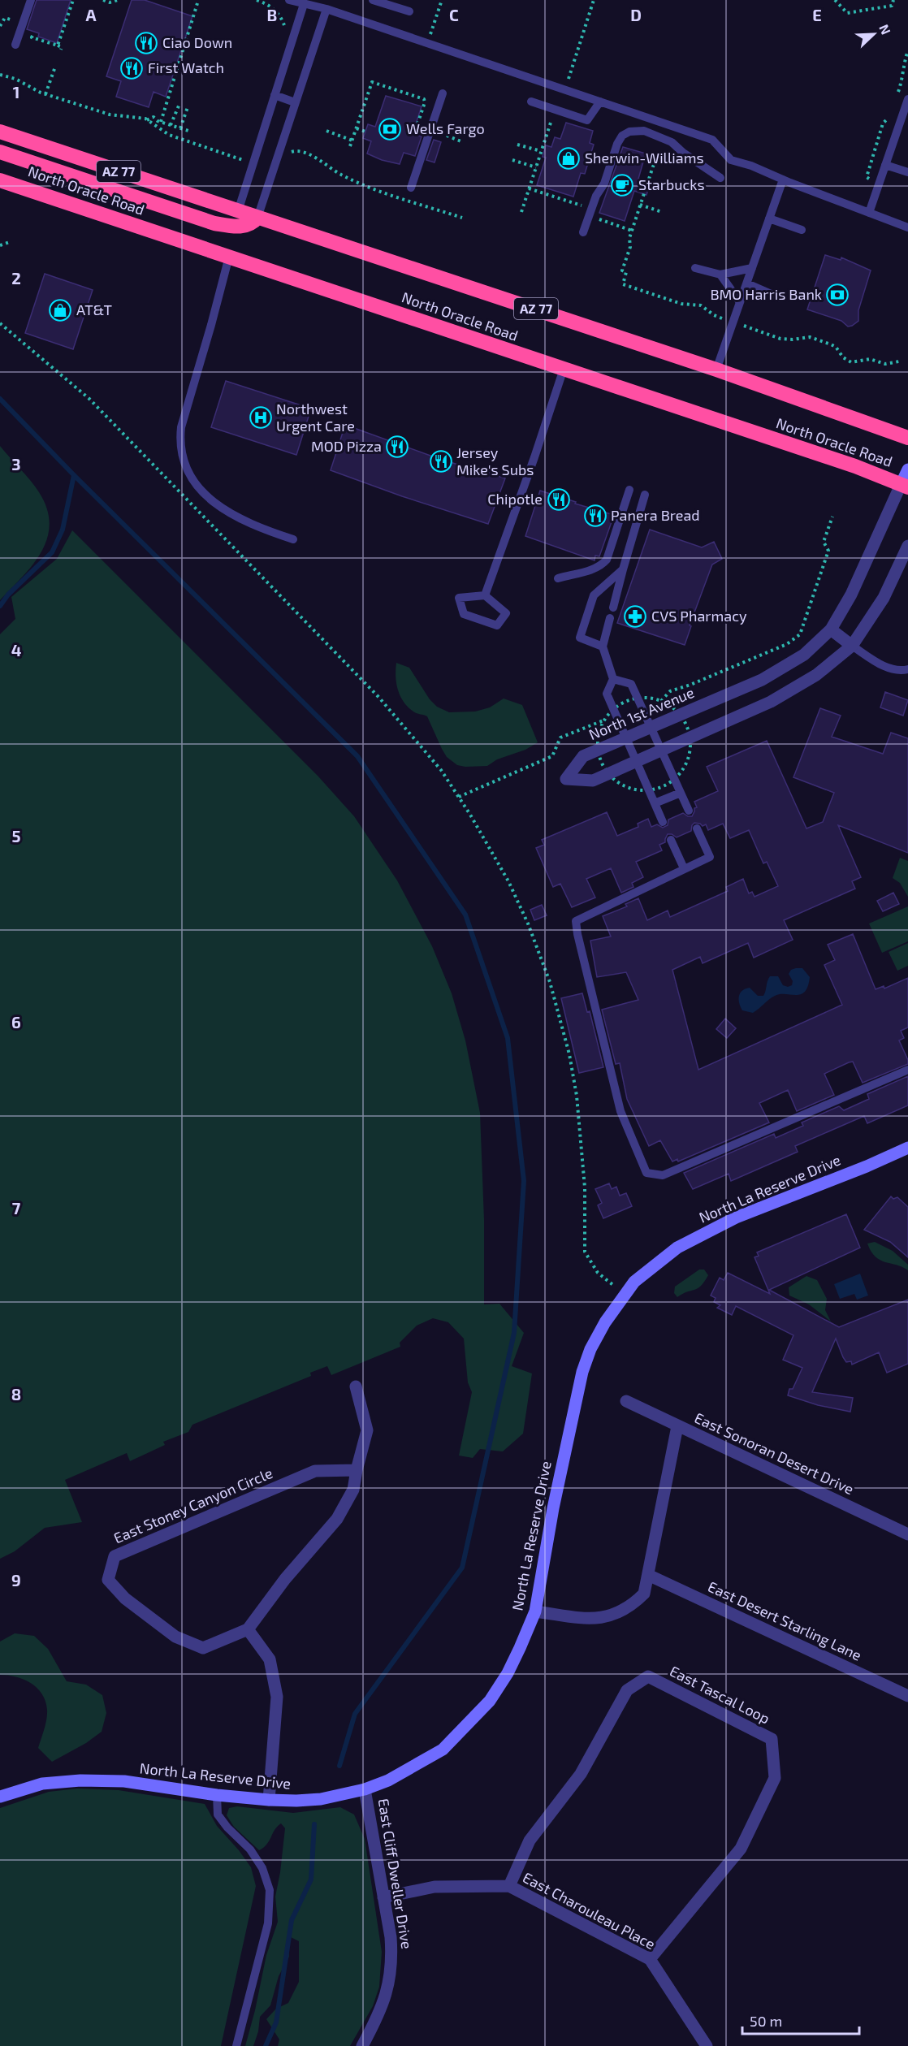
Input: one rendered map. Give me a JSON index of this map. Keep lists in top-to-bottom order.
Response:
{
  "streets": {
    "highway": ["AZ 77", "North Oracle Road"],
    "street": [
      "North 1st Avenue",
      "North La Reserve Drive",
      "East Sonoran Desert Drive",
      "East Stoney Canyon Circle",
      "East Desert Starling Lane",
      "East Tascal Loop",
      "East Cliff Dweller Drive",
      "East Charouleau Place"
    ]
  },
  "crossings": [
    ["North Oracle Road", "North 1st Avenue"],
    ["North La Reserve Drive", "East Cliff Dweller Drive"],
    ["East Tascal Loop", "East Charouleau Place"],
    ["East Cliff Dweller Drive", "East Charouleau Place"]
  ],
  "places": {
    "restaurant": [
      "Ciao Down",
      "First Watch",
      "MOD Pizza",
      "Jersey Mike's Subs",
      "Chipotle",
      "Panera Bread"
    ],
    "bank": ["Wells Fargo", "BMO Harris Bank"],
    "shop": ["Sherwin-Williams", "AT&T"],
    "cafe": ["Starbucks"],
    "hospital": ["Northwest Urgent Care"],
    "pharmacy": ["CVS Pharmacy"]
  },
  "scale_bar": "50 m",
  "north": "top right",
  "grid": {
    "columns": [
      "A",
      "B",
      "C",
      "D",
      "E"
    ],
    "rows": [
      "1",
      "2",
      "3",
      "4",
      "5",
      "6",
      "7",
      "8",
      "9"
    ]
  }
}
